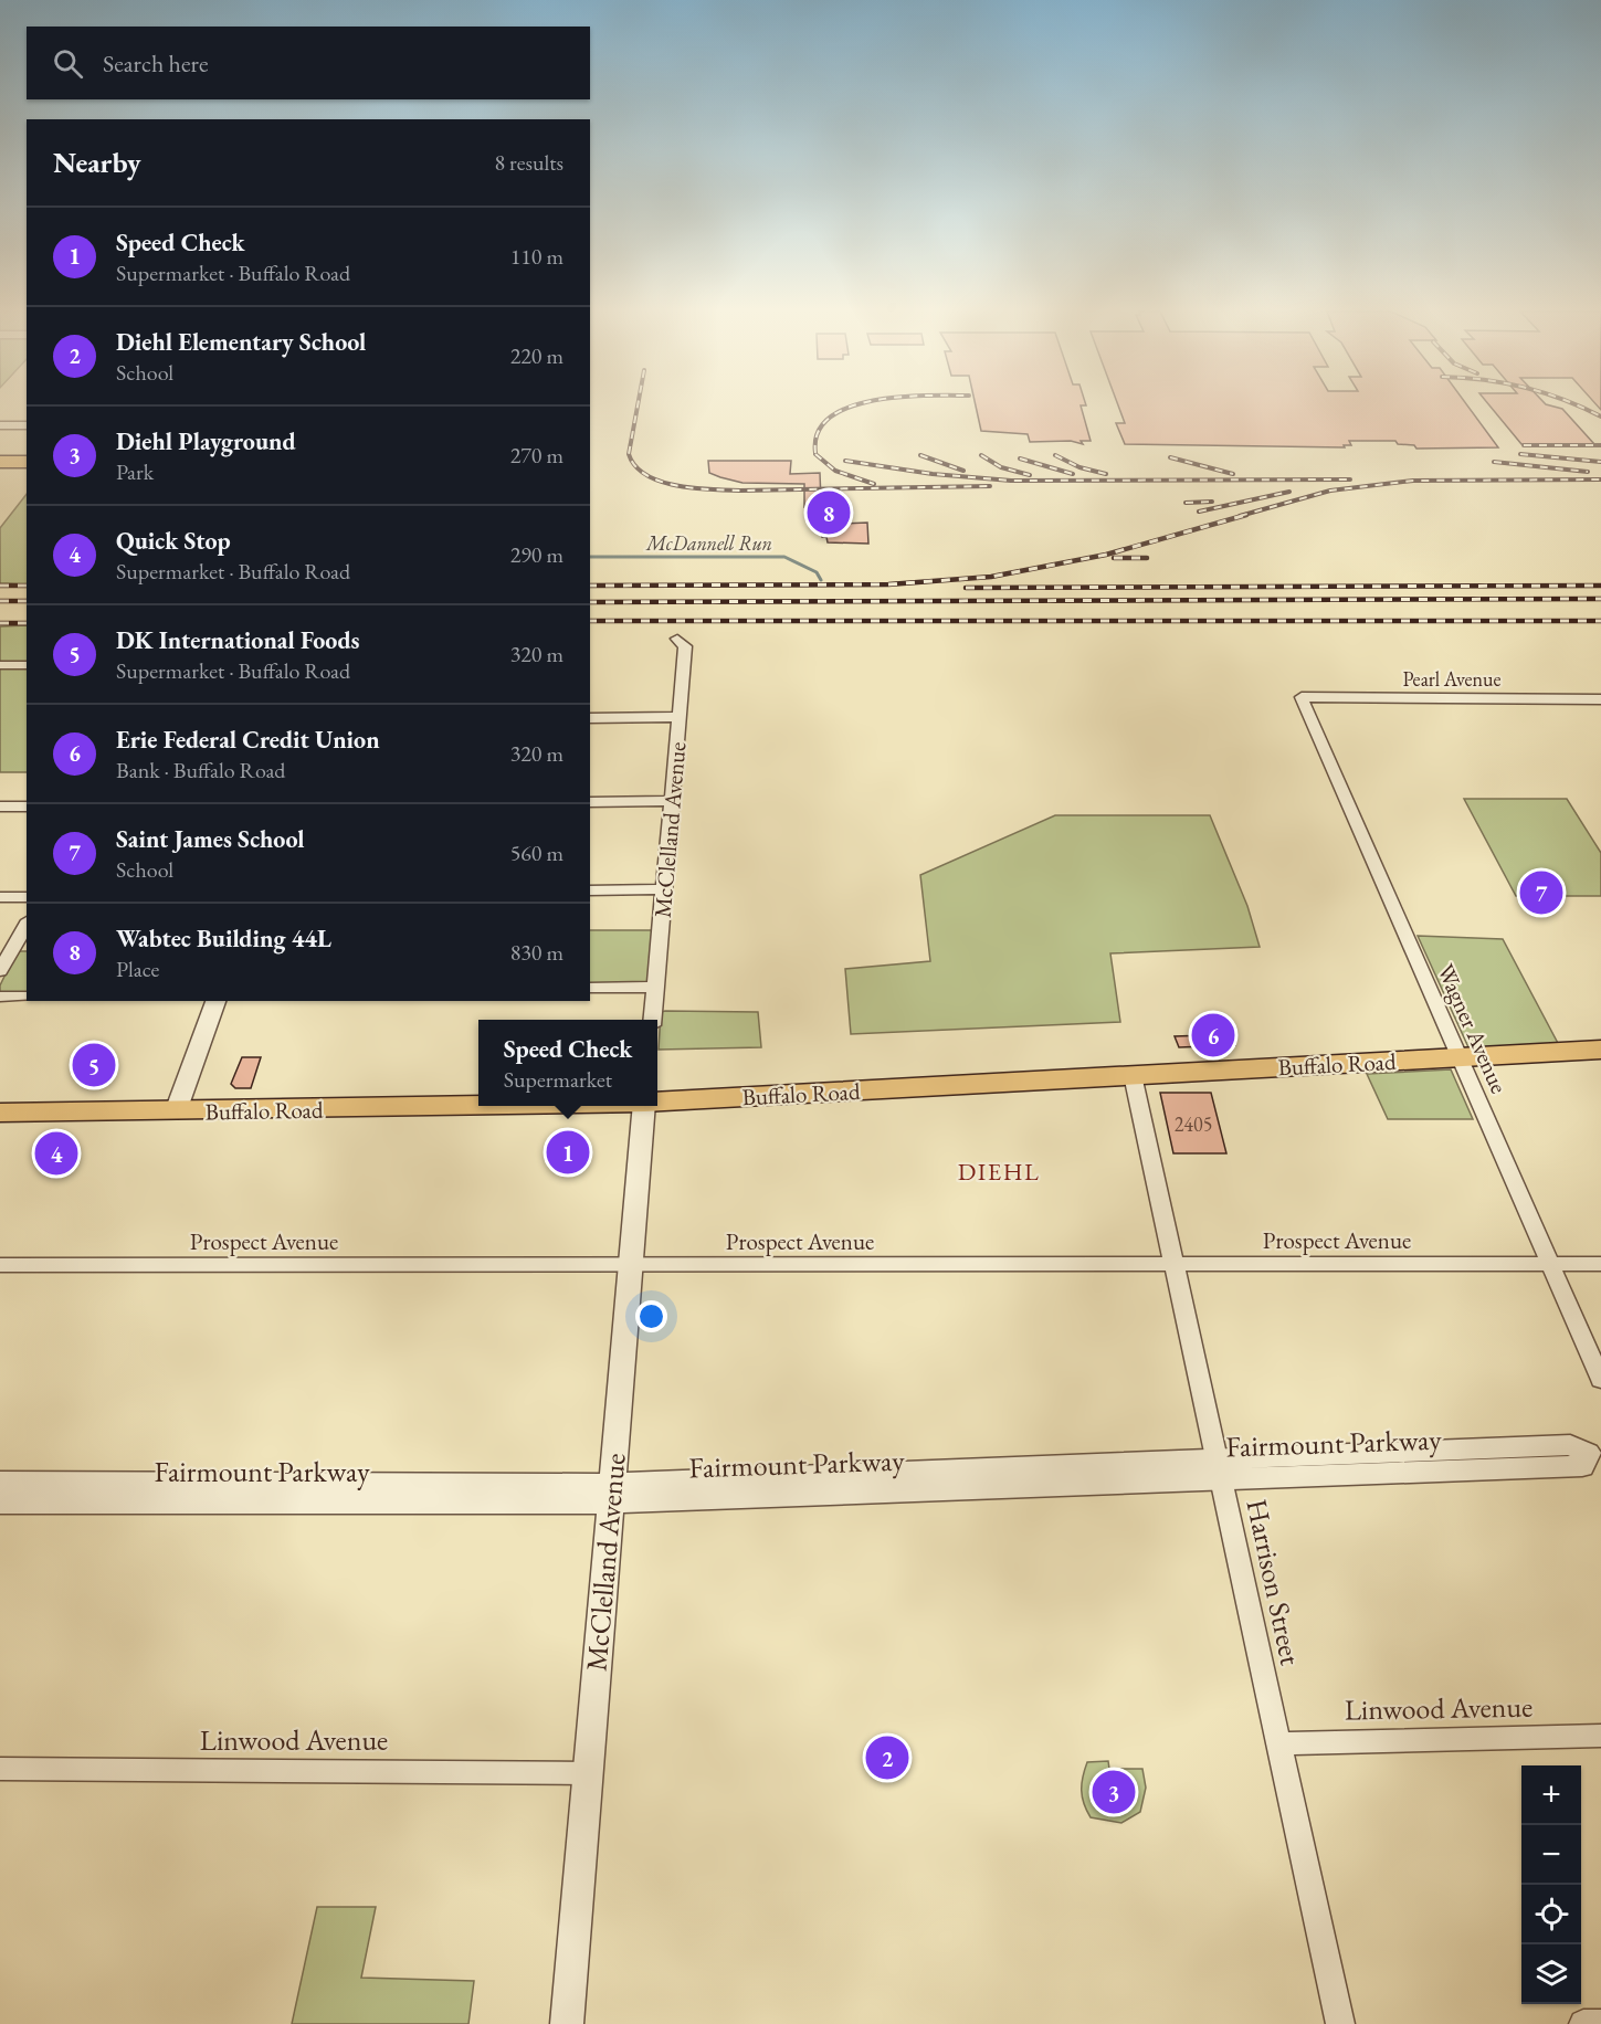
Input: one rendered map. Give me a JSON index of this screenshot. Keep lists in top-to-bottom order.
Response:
{
  "streets": {
    "main road": ["Buffalo Road"],
    "street": [
      "Pearl Avenue",
      "McClelland Avenue",
      "Wagner Avenue",
      "Prospect Avenue",
      "Fairmount Parkway",
      "Harrison Street",
      "Linwood Avenue"
    ]
  },
  "crossings": [
    ["Pearl Avenue", "Wagner Avenue"],
    ["McClelland Avenue", "Prospect Avenue"],
    ["McClelland Avenue", "Fairmount Parkway"],
    ["McClelland Avenue", "Linwood Avenue"],
    ["Wagner Avenue", "Buffalo Road"],
    ["Wagner Avenue", "Prospect Avenue"],
    ["Buffalo Road", "Harrison Street"],
    ["Prospect Avenue", "Harrison Street"],
    ["Fairmount Parkway", "Harrison Street"],
    ["Harrison Street", "Linwood Avenue"]
  ],
  "districts": ["DIEHL"],
  "water": ["McDannell Run"],
  "house_numbers": ["2405"],
  "page": {
    "search": "Search here",
    "heading": ["Nearby", "8 results"],
    "list": [
      {
        "mark": "1",
        "name": "Speed Check",
        "note": "Supermarket · Buffalo Road",
        "value": "110 m"
      },
      {
        "mark": "2",
        "name": "Diehl Elementary School",
        "note": "School",
        "value": "220 m"
      },
      {
        "mark": "3",
        "name": "Diehl Playground",
        "note": "Park",
        "value": "270 m"
      },
      {
        "mark": "4",
        "name": "Quick Stop",
        "note": "Supermarket · Buffalo Road",
        "value": "290 m"
      },
      {
        "mark": "5",
        "name": "DK International Foods",
        "note": "Supermarket · Buffalo Road",
        "value": "320 m"
      },
      {
        "mark": "6",
        "name": "Erie Federal Credit Union",
        "note": "Bank · Buffalo Road",
        "value": "320 m"
      },
      {
        "mark": "7",
        "name": "Saint James School",
        "note": "School",
        "value": "560 m"
      },
      {
        "mark": "8",
        "name": "Wabtec Building 44L",
        "note": "Place",
        "value": "830 m"
      }
    ],
    "pins": [
      "8",
      "7",
      "6",
      "5",
      "1",
      "4",
      "2",
      "3"
    ],
    "popup": ["Speed Check", "Supermarket"],
    "map_buttons": ["+", "−"]
  }
}
